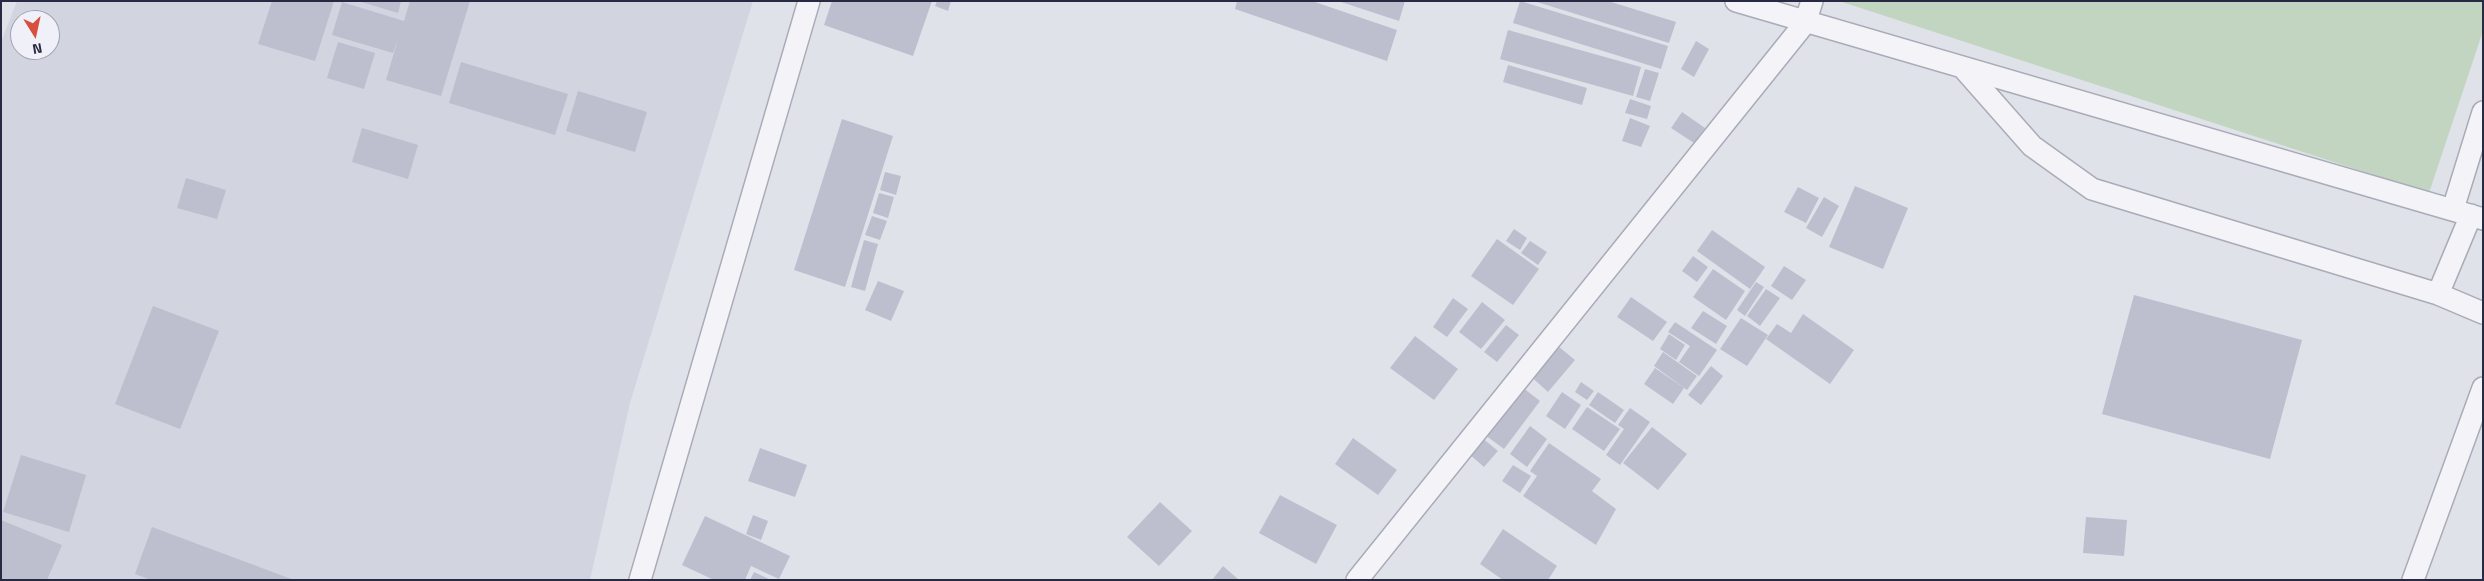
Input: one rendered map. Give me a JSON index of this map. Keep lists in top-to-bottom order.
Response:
{
  "north": "bottom"
}
